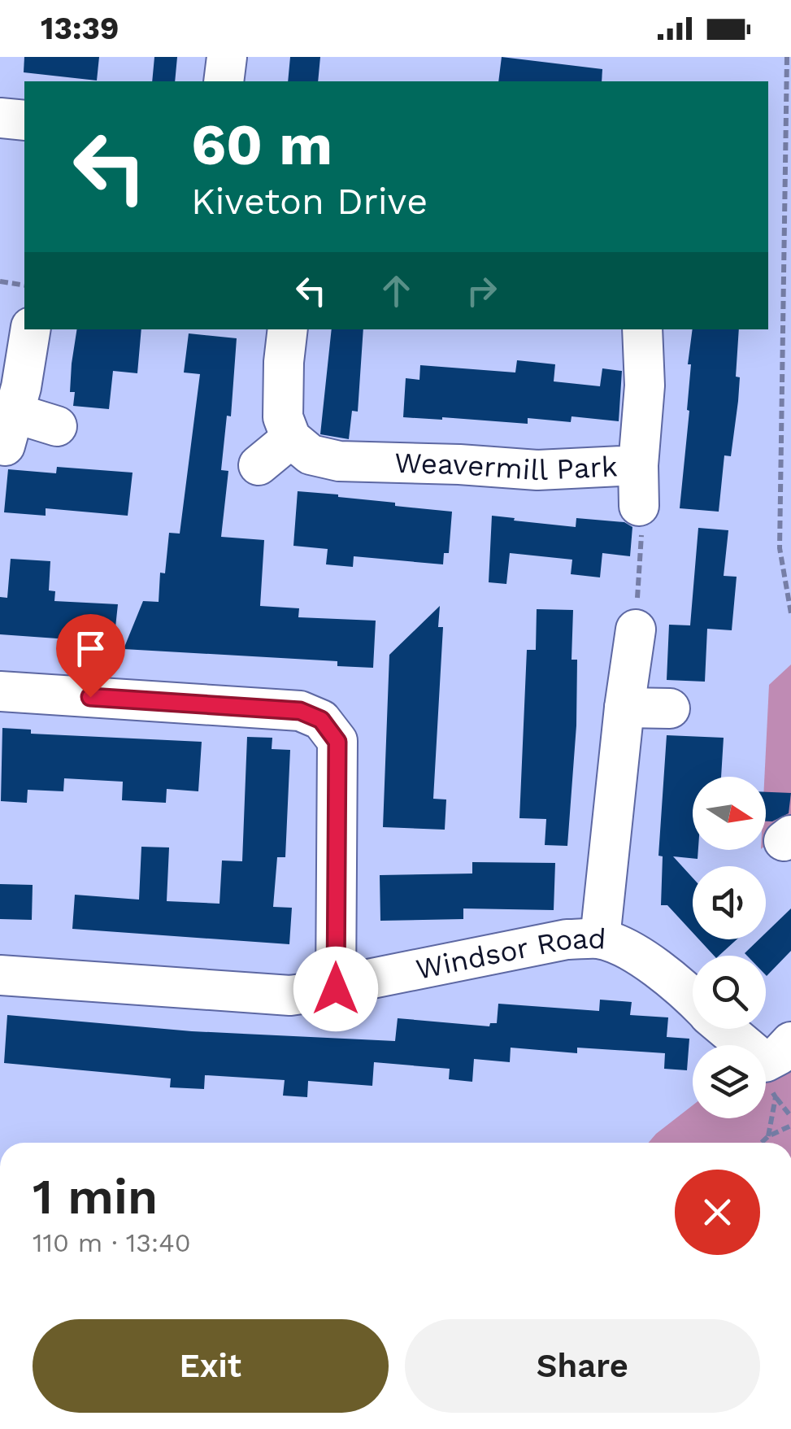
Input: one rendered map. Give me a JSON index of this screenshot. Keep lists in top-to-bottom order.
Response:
{
  "streets": {
    "street": ["Weavermill Park", "Windsor Road"]
  },
  "north": "right",
  "page": {
    "status": "13:39",
    "turn": ["60 m", "Kiveton Drive"],
    "heading": ["1 min", "110 m · 13:40"],
    "buttons": ["Exit", "Share"]
  }
}
